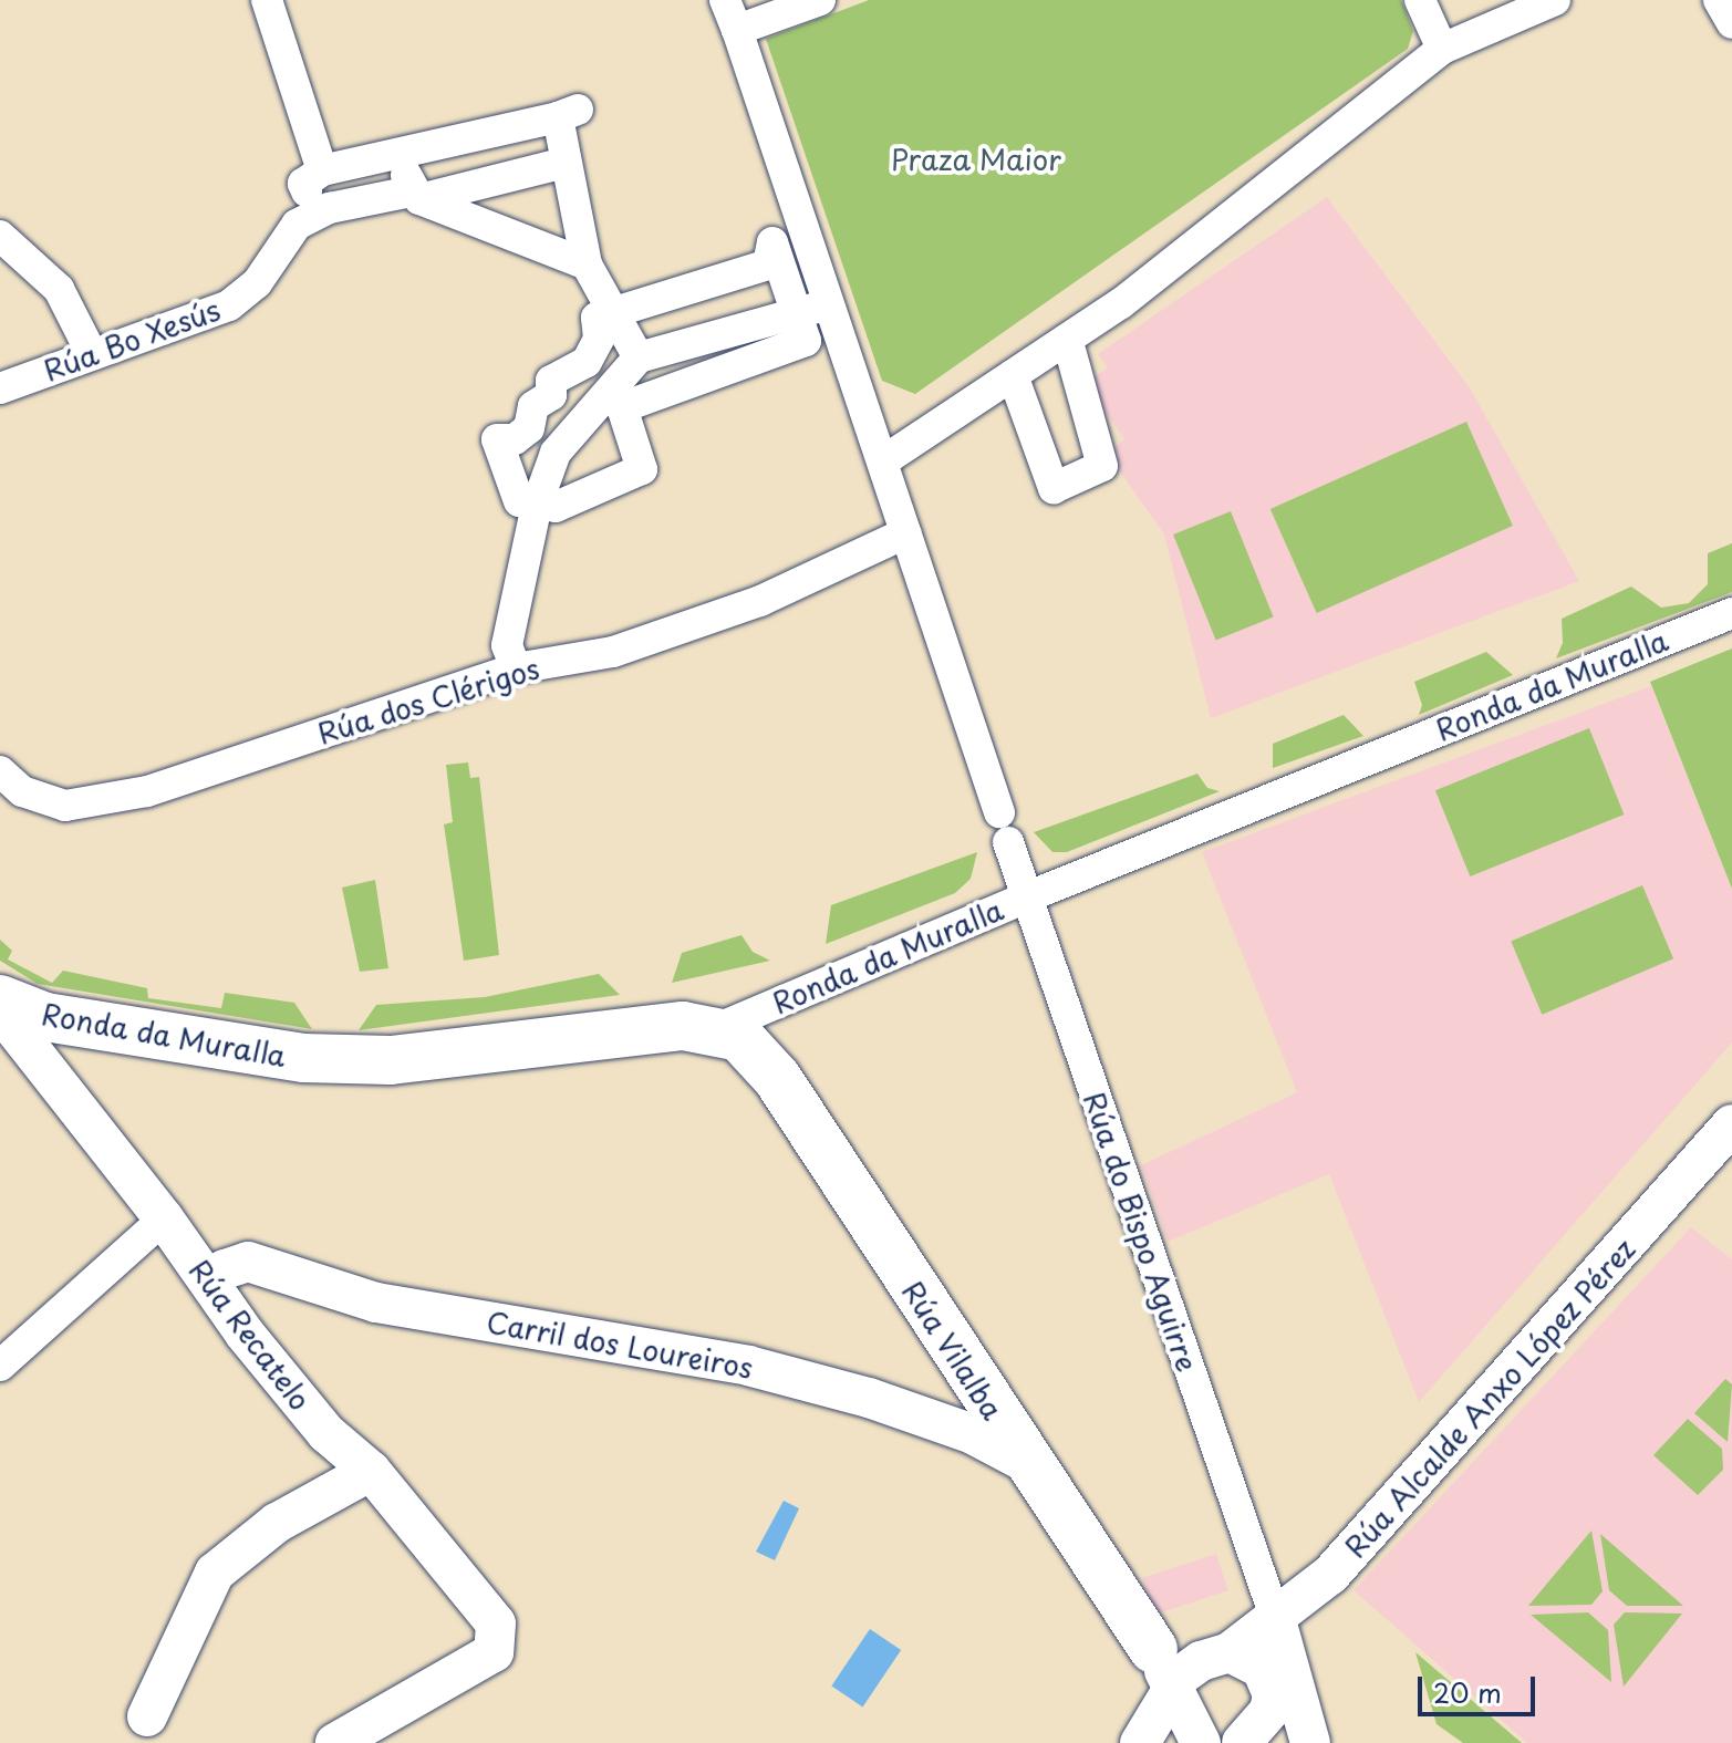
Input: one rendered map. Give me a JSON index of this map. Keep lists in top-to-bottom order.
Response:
{
  "streets": {
    "street": [
      "Rúa Bo Xesús",
      "Ronda da Muralla",
      "Rúa dos Clérigos",
      "Rúa do Bispo Aguirre",
      "Rúa Recatelo",
      "Carril dos Loureiros",
      "Rúa Vilalba",
      "Rúa Alcalde Anxo López Pérez"
    ]
  },
  "crossings": [
    ["Ronda da Muralla", "Rúa do Bispo Aguirre"],
    ["Ronda da Muralla", "Rúa Vilalba"],
    ["Rúa dos Clérigos", "Rúa do Bispo Aguirre"],
    ["Rúa do Bispo Aguirre", "Rúa Alcalde Anxo López Pérez"],
    ["Rúa Recatelo", "Carril dos Loureiros"],
    ["Carril dos Loureiros", "Rúa Vilalba"],
    ["Rúa Vilalba", "Rúa Alcalde Anxo López Pérez"]
  ],
  "parks": ["Praza Maior"],
  "scale_bar": "20 m"
}
